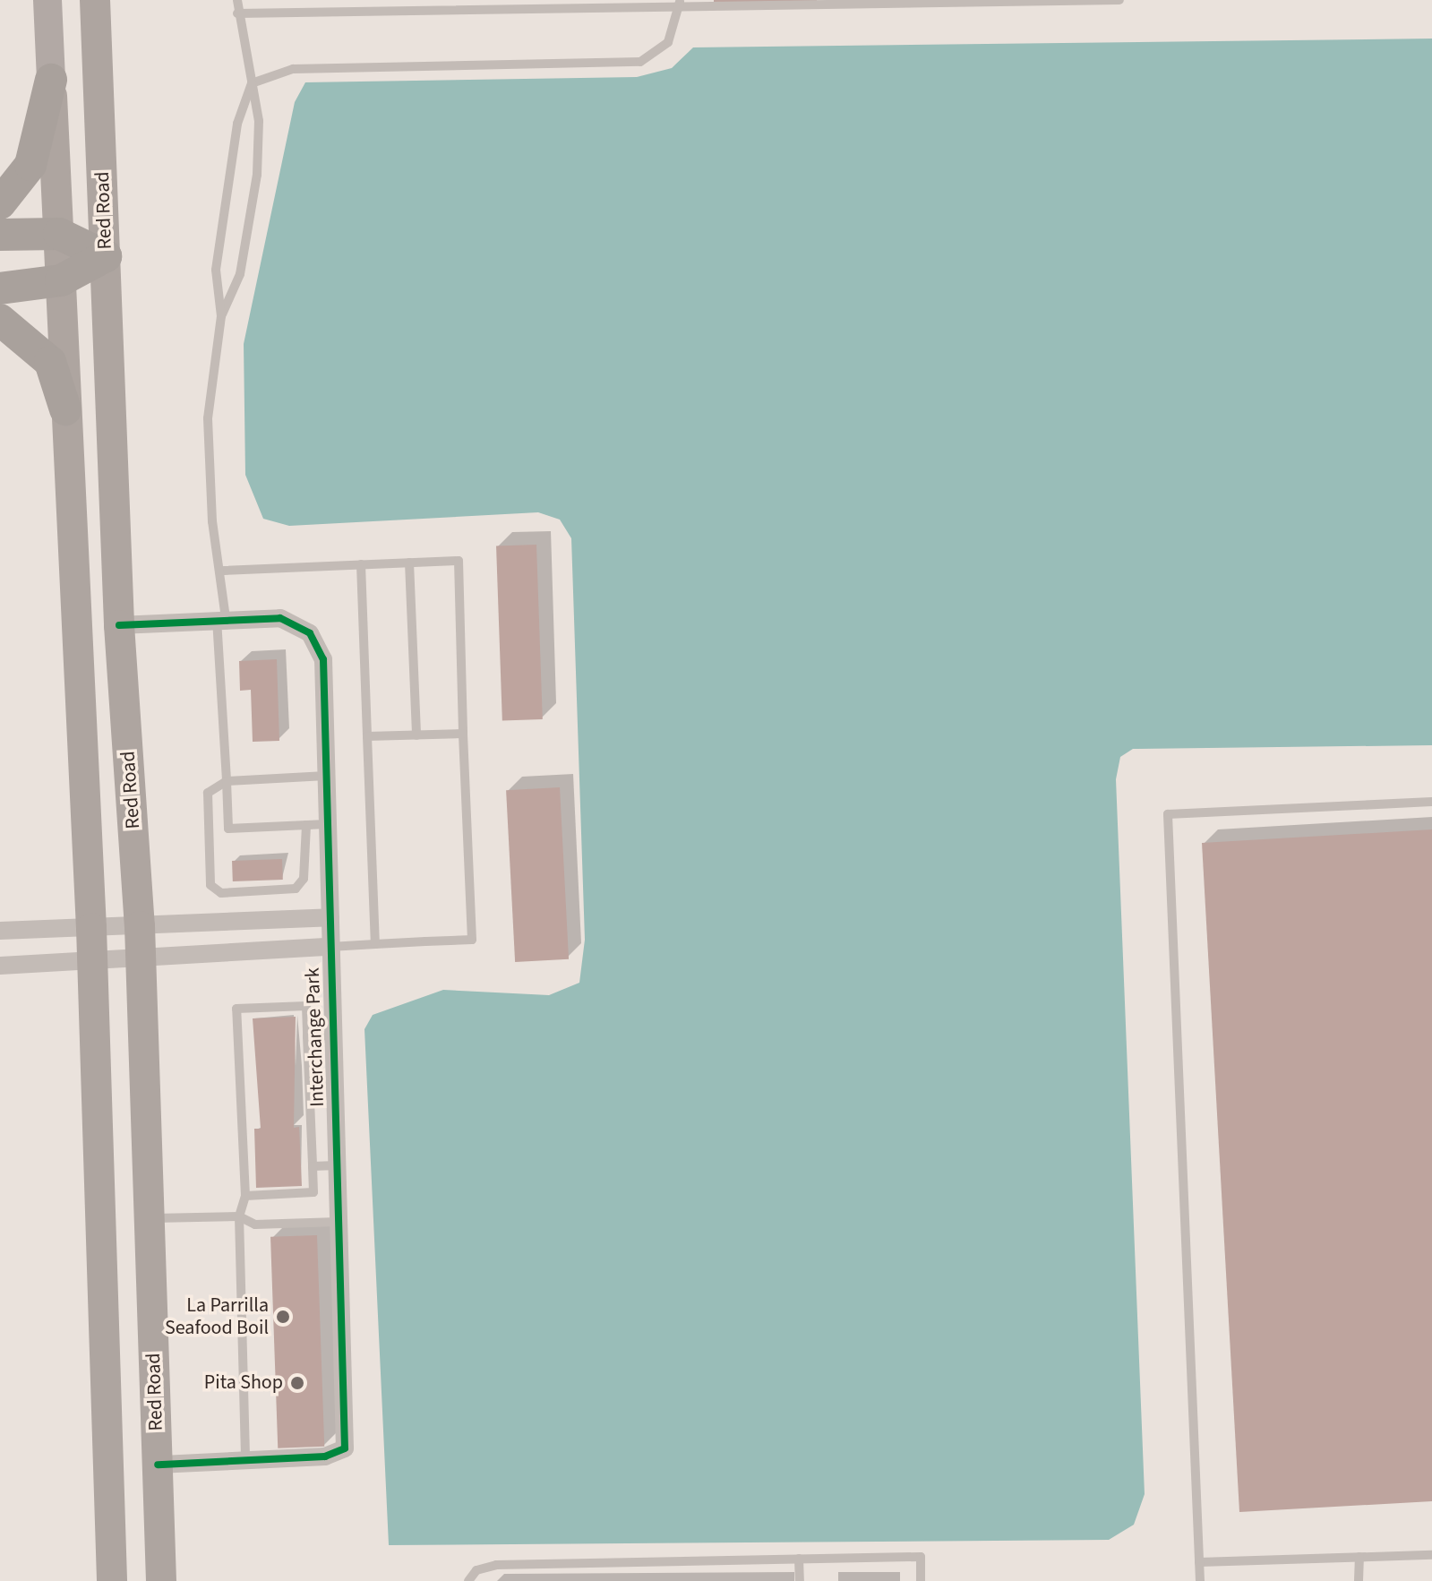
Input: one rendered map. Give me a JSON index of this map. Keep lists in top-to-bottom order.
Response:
{
  "streets": {
    "highway": ["Red Road"],
    "street": ["Interchange Park"]
  },
  "crossings": [
    ["Red Road", "Interchange Park"]
  ],
  "places": ["La Parrilla Seafood Boil", "Pita Shop"]
}
